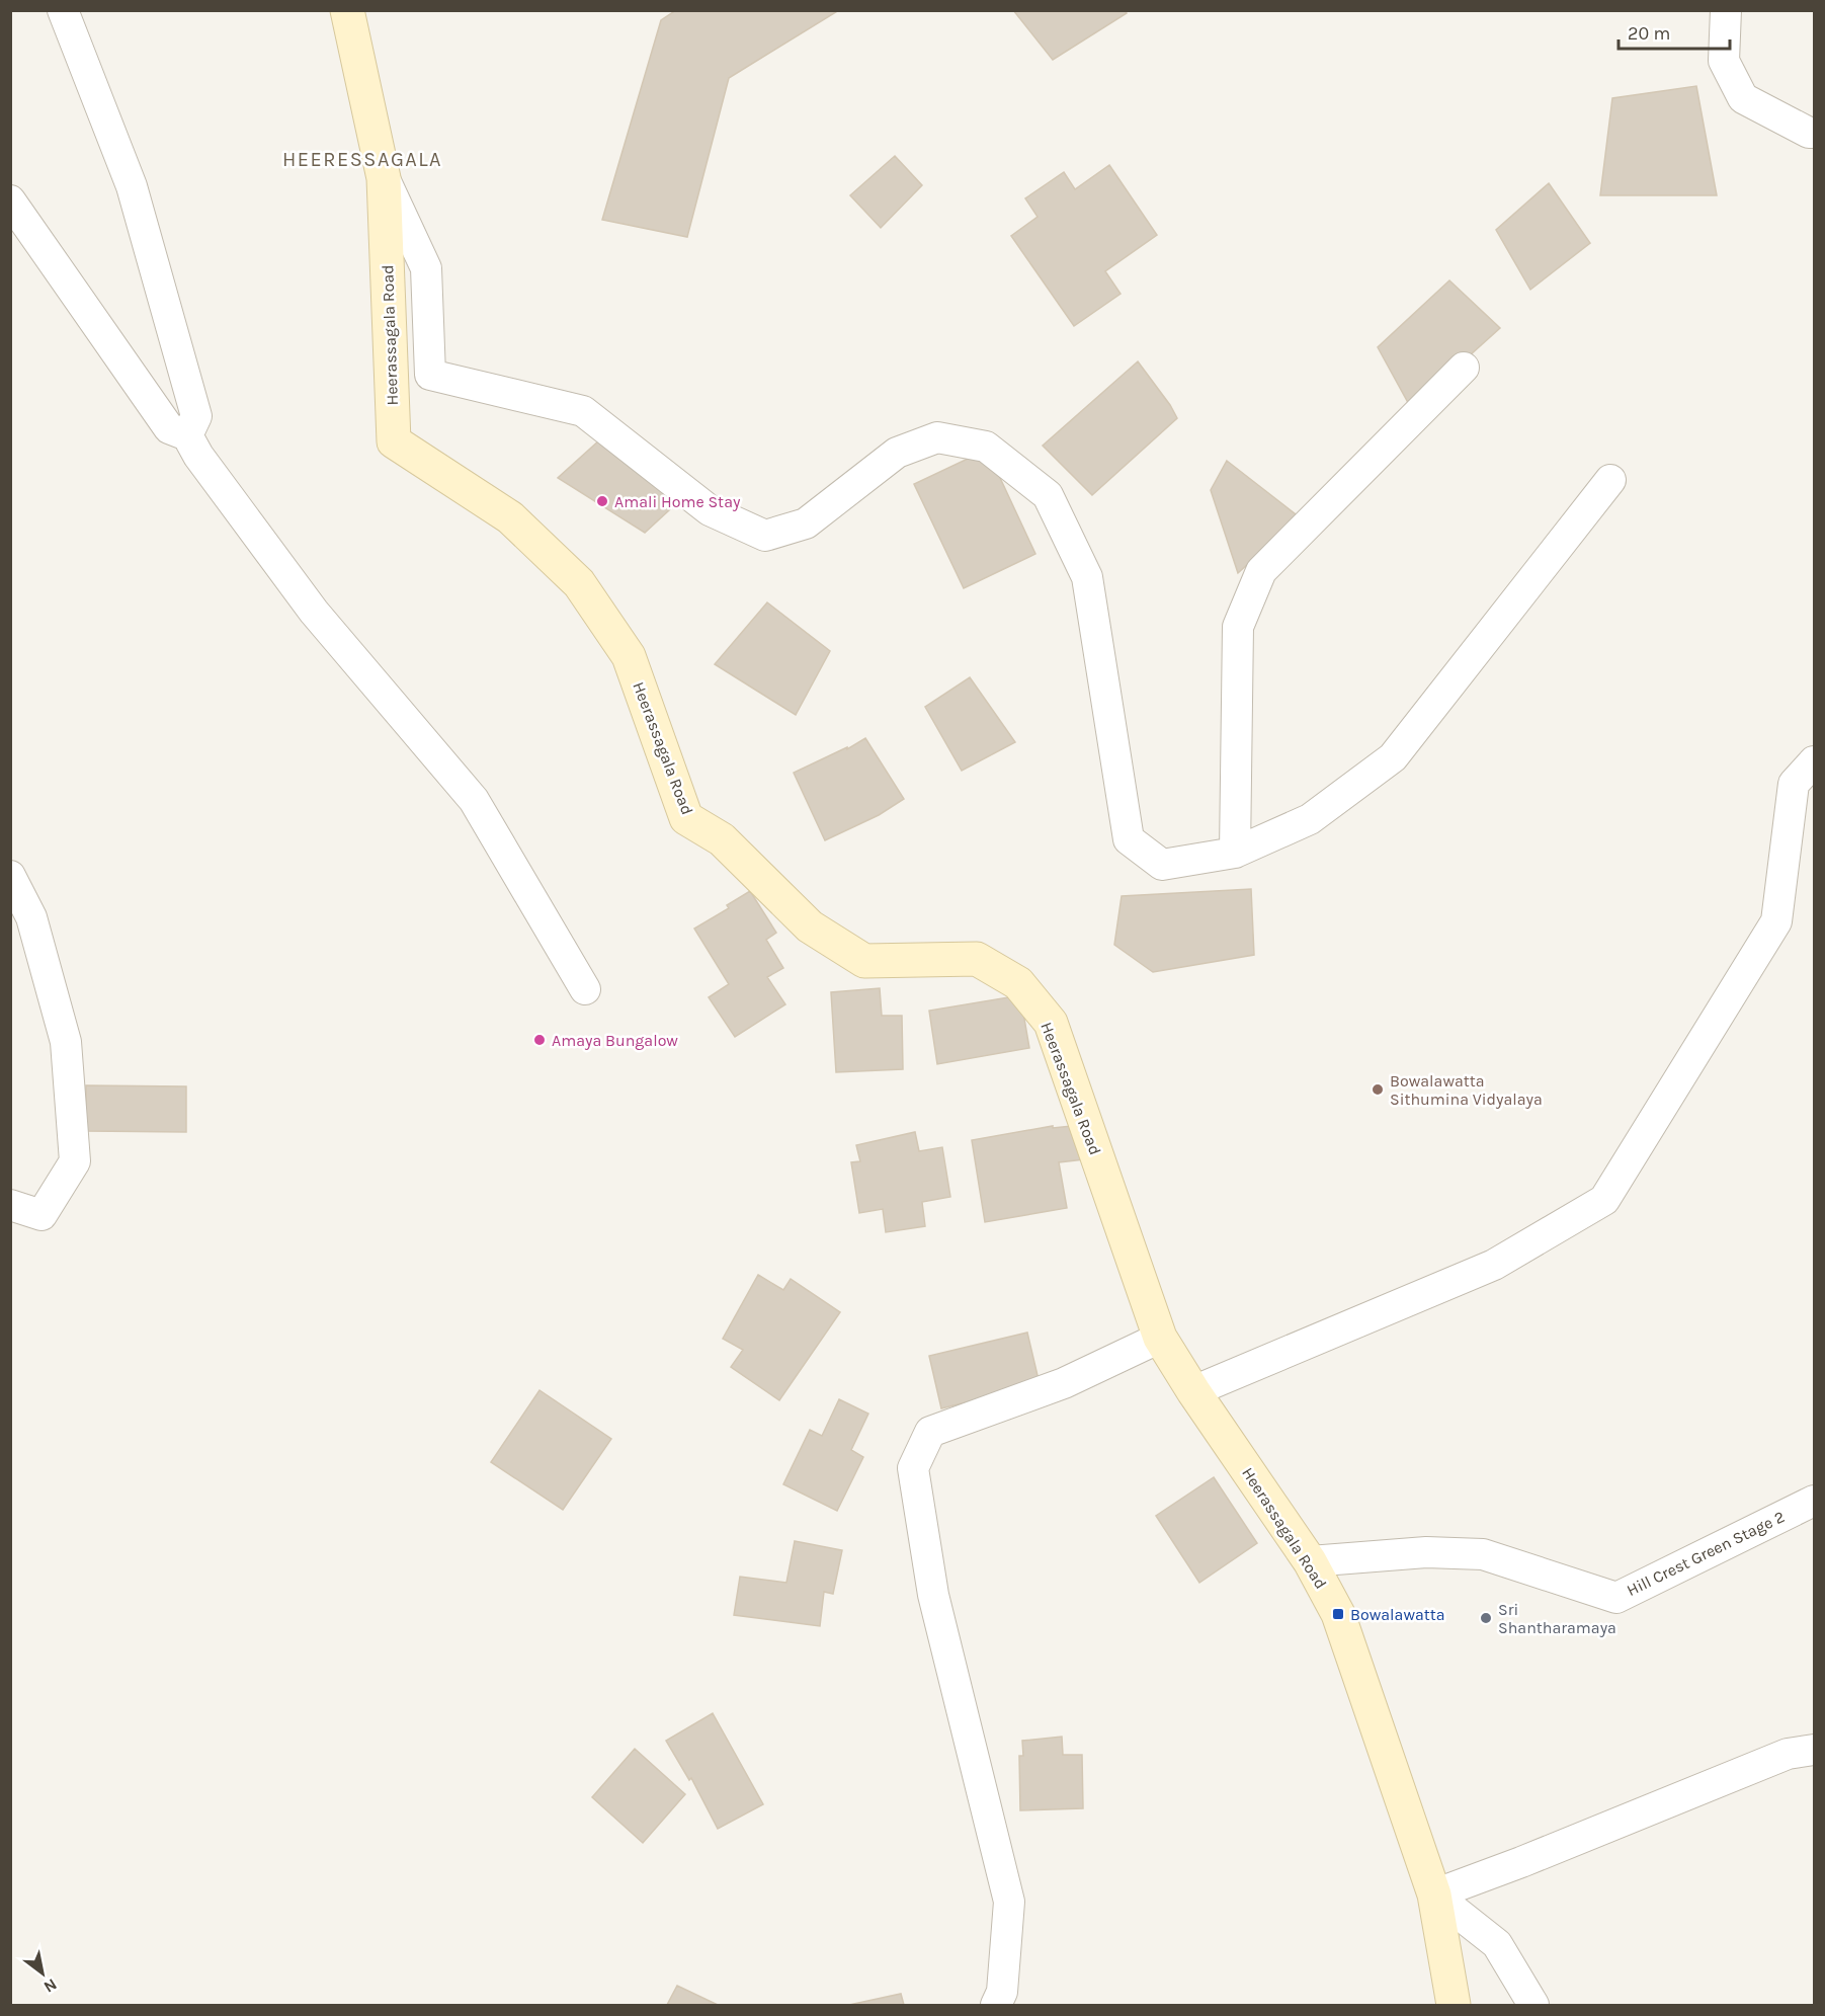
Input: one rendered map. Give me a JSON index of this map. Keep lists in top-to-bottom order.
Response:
{
  "streets": {
    "street": ["Heerassagala Road", "Hill Crest Green Stage 2"]
  },
  "crossings": [
    ["Heerassagala Road", "Hill Crest Green Stage 2"]
  ],
  "districts": ["HEERESSAGALA"],
  "places": {
    "other": [
      "Amali Home Stay",
      "Amaya Bungalow",
      "Bowalawatta Sithumina Vidyalaya",
      "Sri Shantharamaya"
    ],
    "transit": ["Bowalawatta"]
  },
  "scale_bar": "20 m",
  "north": "bottom right"
}
